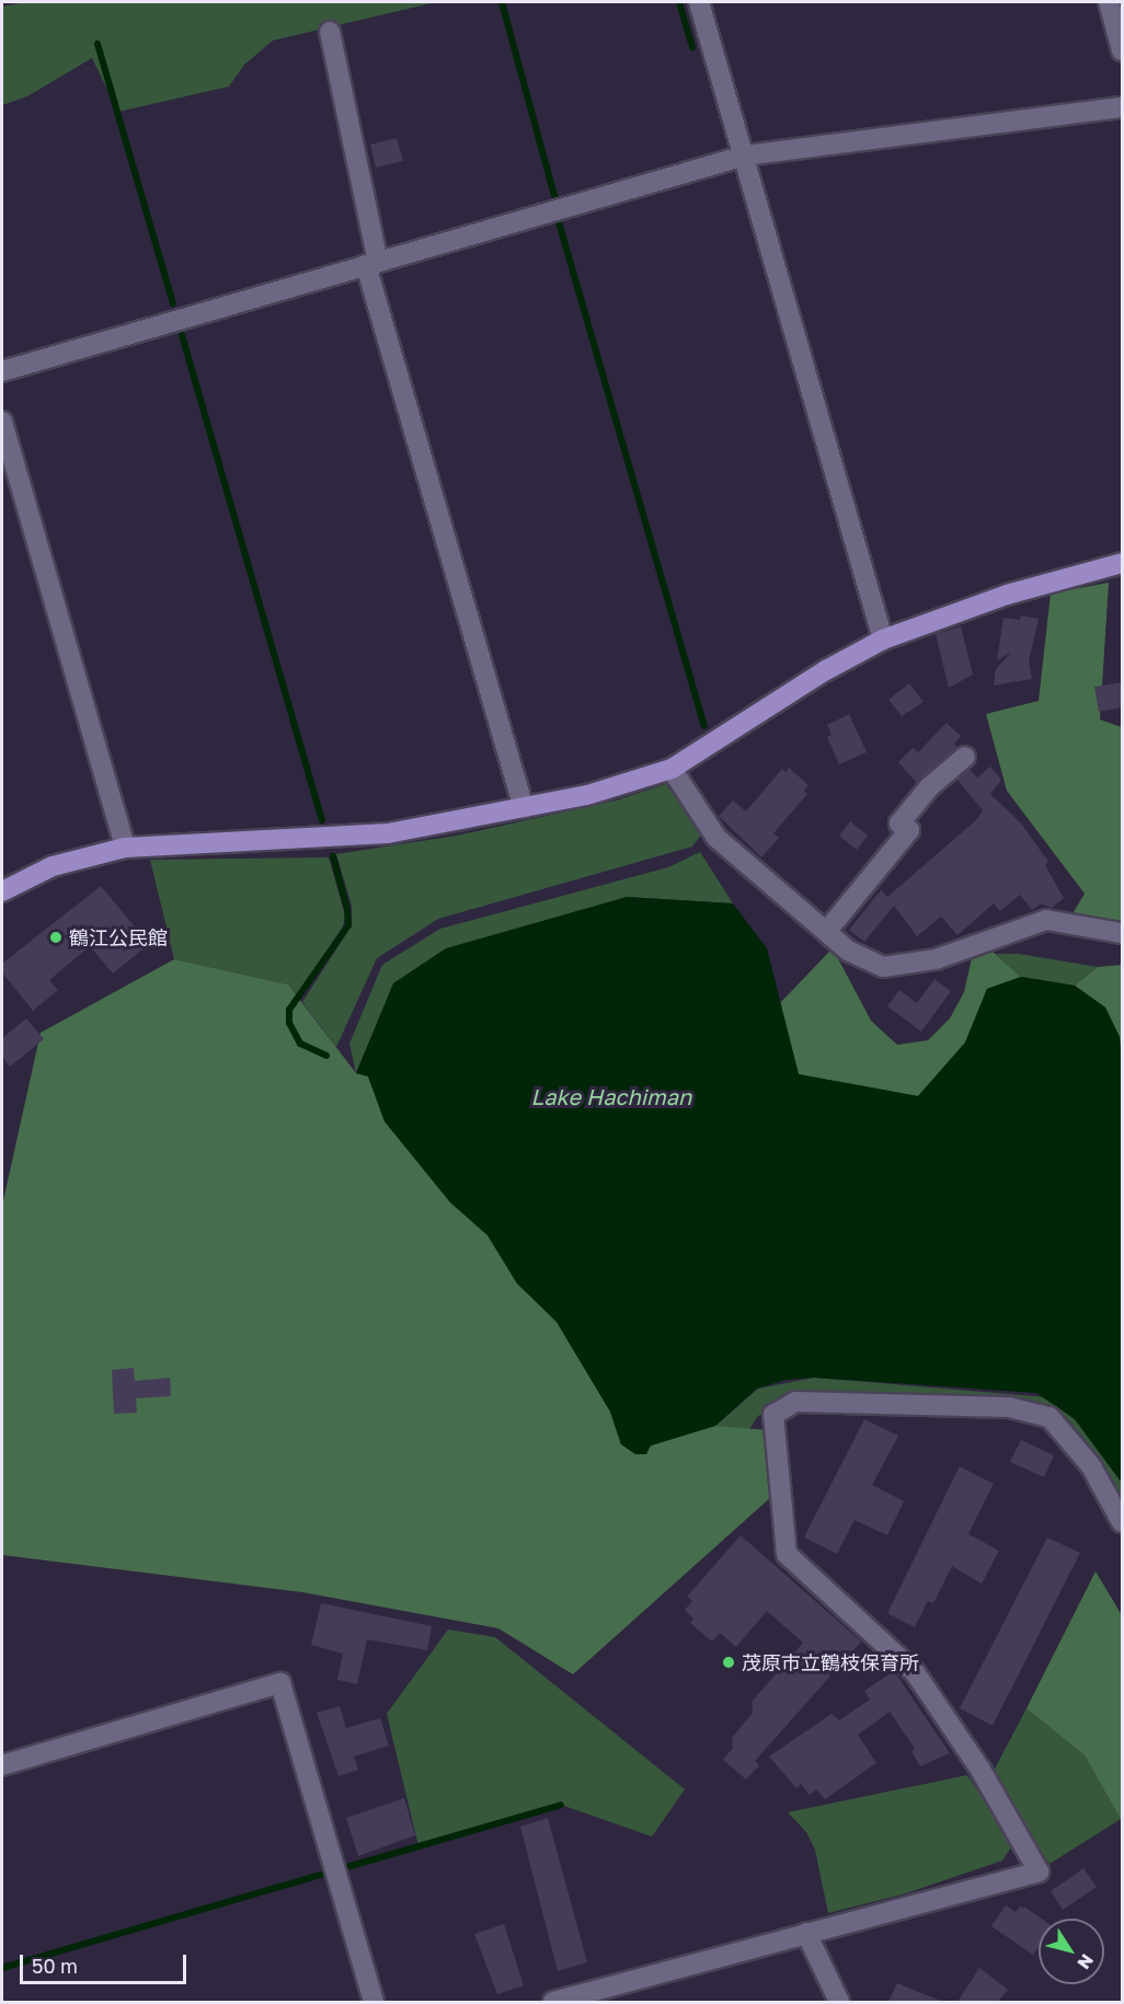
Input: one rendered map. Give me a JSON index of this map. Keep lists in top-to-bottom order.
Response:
{
  "water": ["Lake Hachiman"],
  "places": ["鶴江公民館", "茂原市立鶴枝保育所"],
  "scale_bar": "50 m",
  "north": "bottom right"
}
